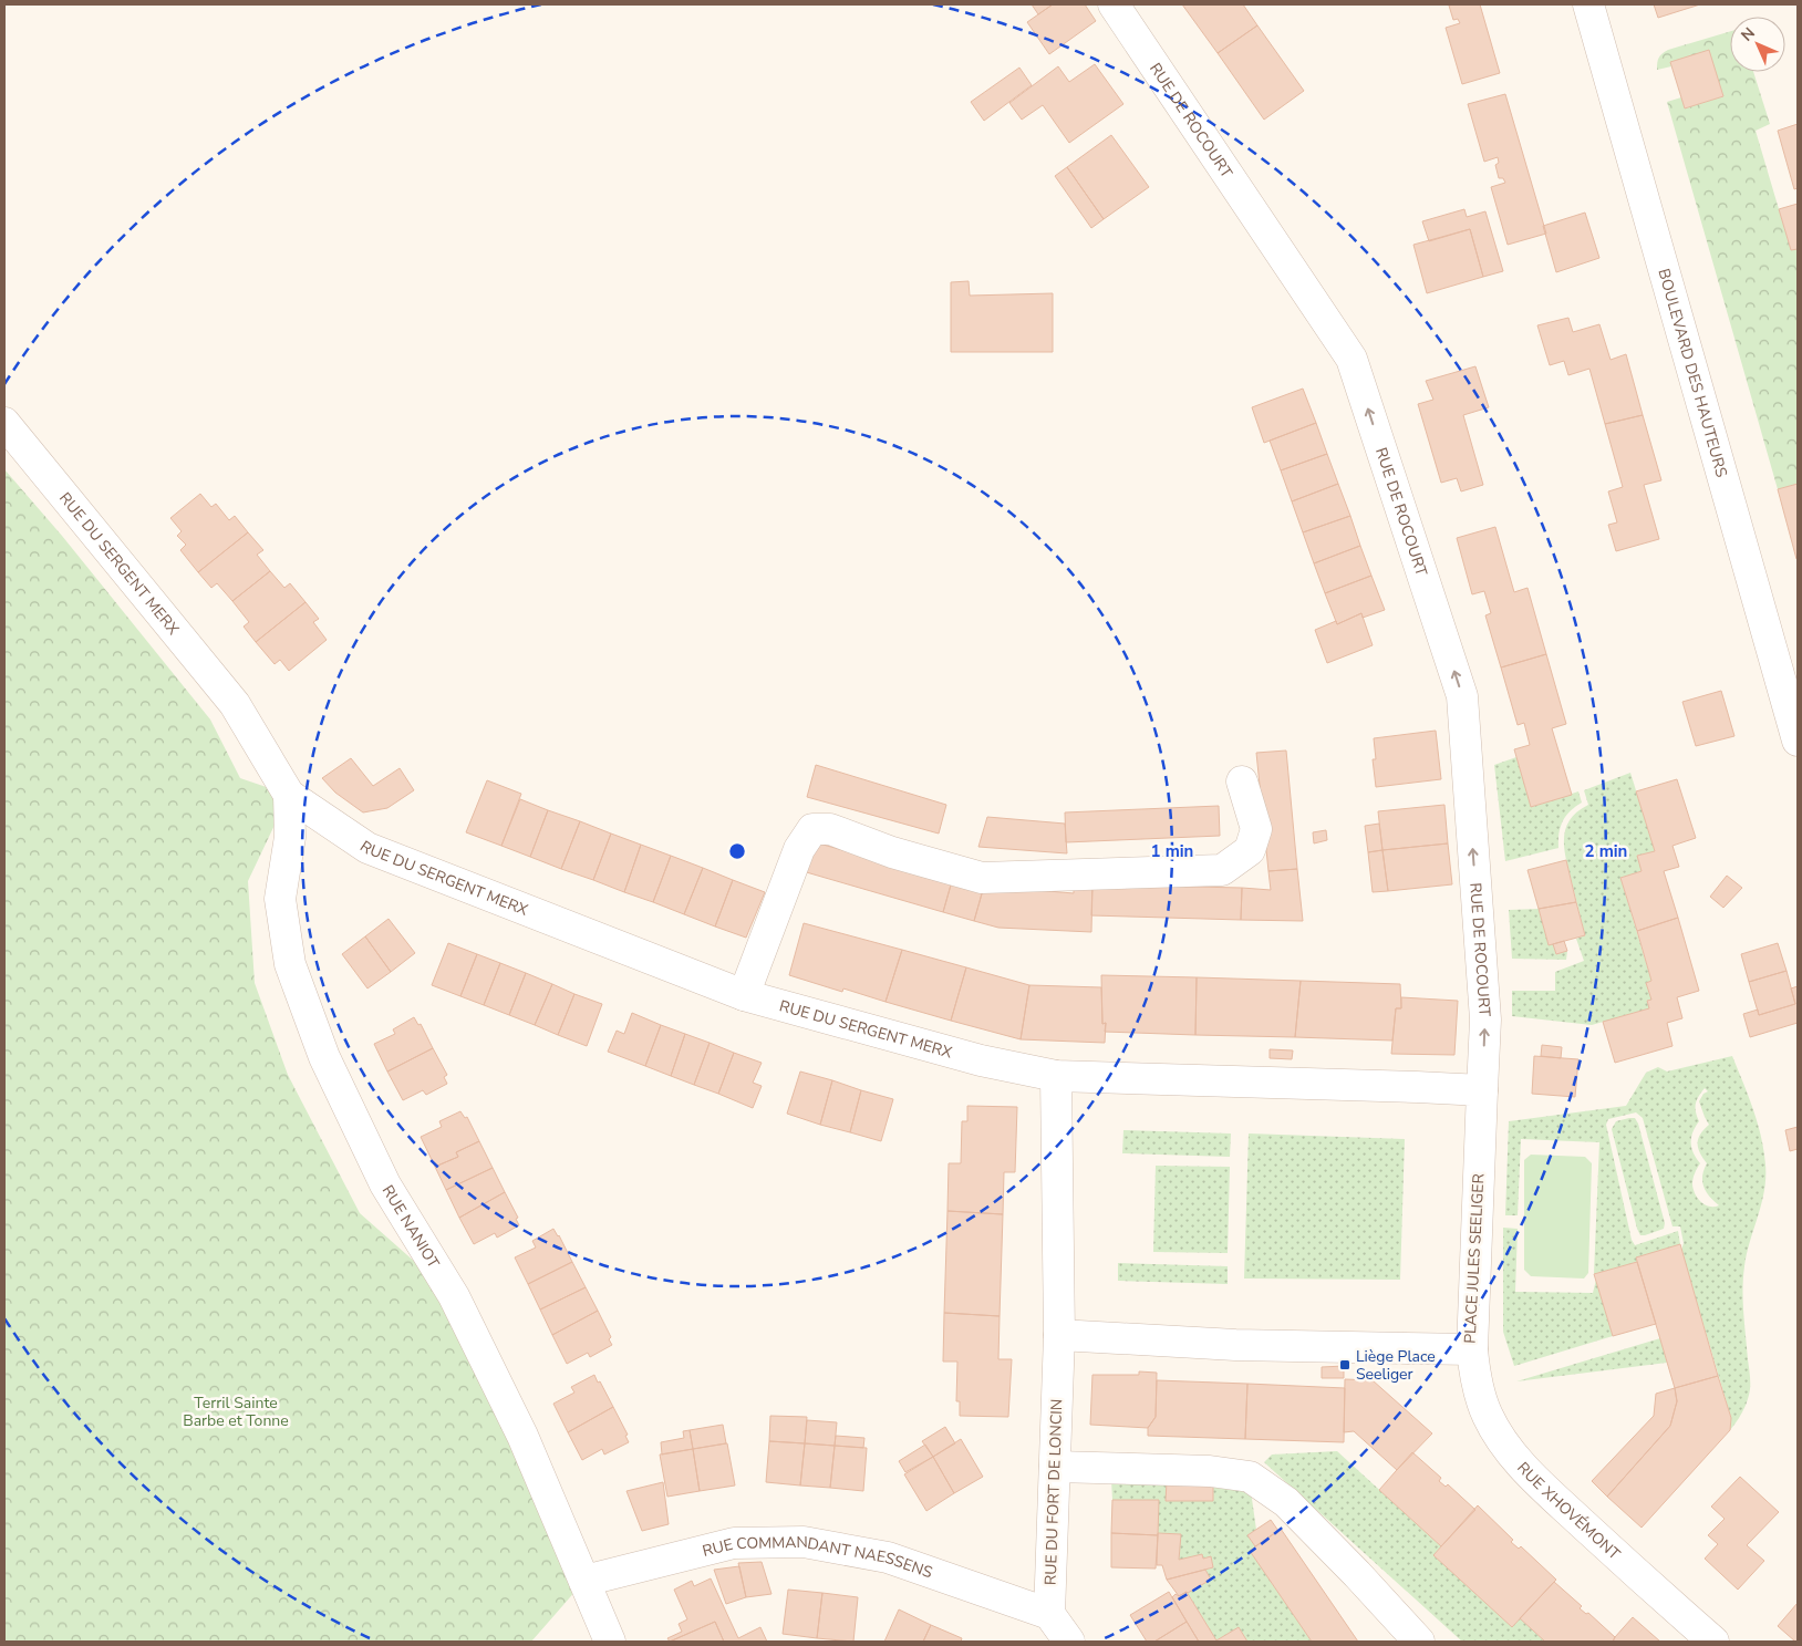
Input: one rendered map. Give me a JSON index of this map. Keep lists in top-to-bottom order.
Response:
{
  "streets": {
    "street": [
      "RUE DE ROCOURT",
      "BOULEVARD DES HAUTEURS",
      "RUE DU SERGENT MERX",
      "RUE NANIOT",
      "PLACE JULES SEELIGER",
      "RUE DU FORT DE LONCIN",
      "RUE XHOVÉMONT",
      "RUE COMMANDANT NAESSENS"
    ]
  },
  "crossings": [
    ["RUE DE ROCOURT", "PLACE JULES SEELIGER"],
    ["RUE DU SERGENT MERX", "RUE NANIOT"],
    ["RUE NANIOT", "RUE COMMANDANT NAESSENS"],
    ["PLACE JULES SEELIGER", "RUE DU FORT DE LONCIN"],
    ["PLACE JULES SEELIGER", "RUE XHOVÉMONT"],
    ["RUE DU FORT DE LONCIN", "RUE COMMANDANT NAESSENS"]
  ],
  "one_way": ["RUE DE ROCOURT"],
  "parks": ["Terril Sainte Barbe et Tonne"],
  "places": {
    "transit": ["Liège Place Seeliger"]
  },
  "north": "top left",
  "rings": ["1 min", "2 min"]
}
